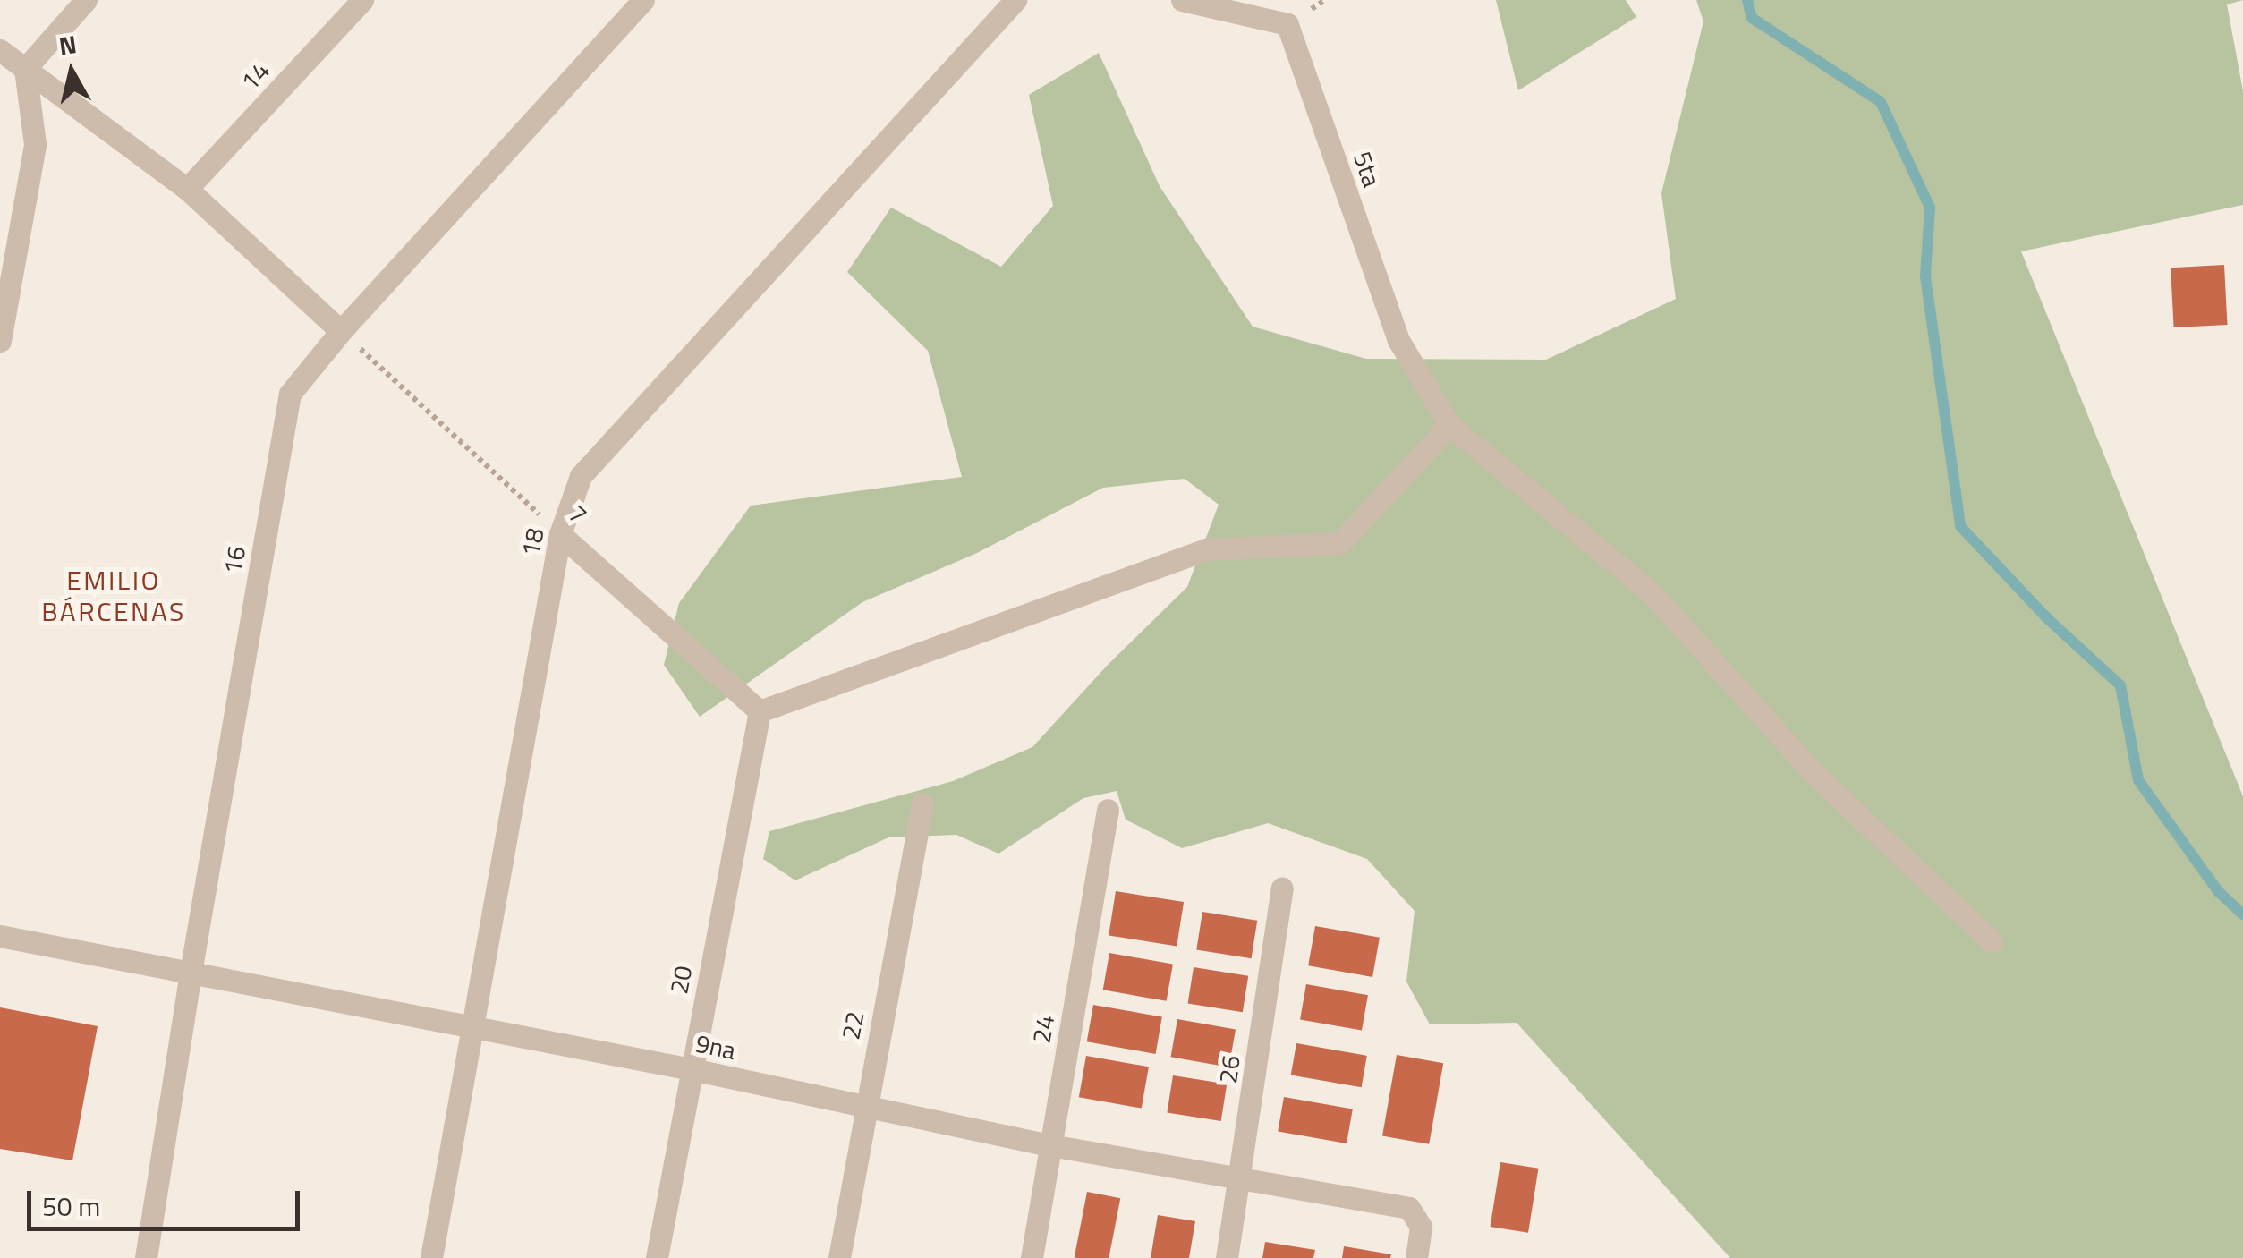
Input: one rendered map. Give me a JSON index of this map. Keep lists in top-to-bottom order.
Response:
{
  "streets": {
    "street": [
      "14",
      "5ta",
      "7",
      "18",
      "16",
      "20",
      "22",
      "24",
      "9na",
      "26"
    ]
  },
  "crossings": [
    ["7", "18"],
    ["7", "16"],
    ["7", "20"],
    ["18", "9na"],
    ["16", "9na"],
    ["20", "9na"],
    ["22", "9na"],
    ["24", "9na"],
    ["9na", "26"]
  ],
  "districts": ["EMILIO BÁRCENAS"],
  "scale_bar": "50 m",
  "north": "top"
}
